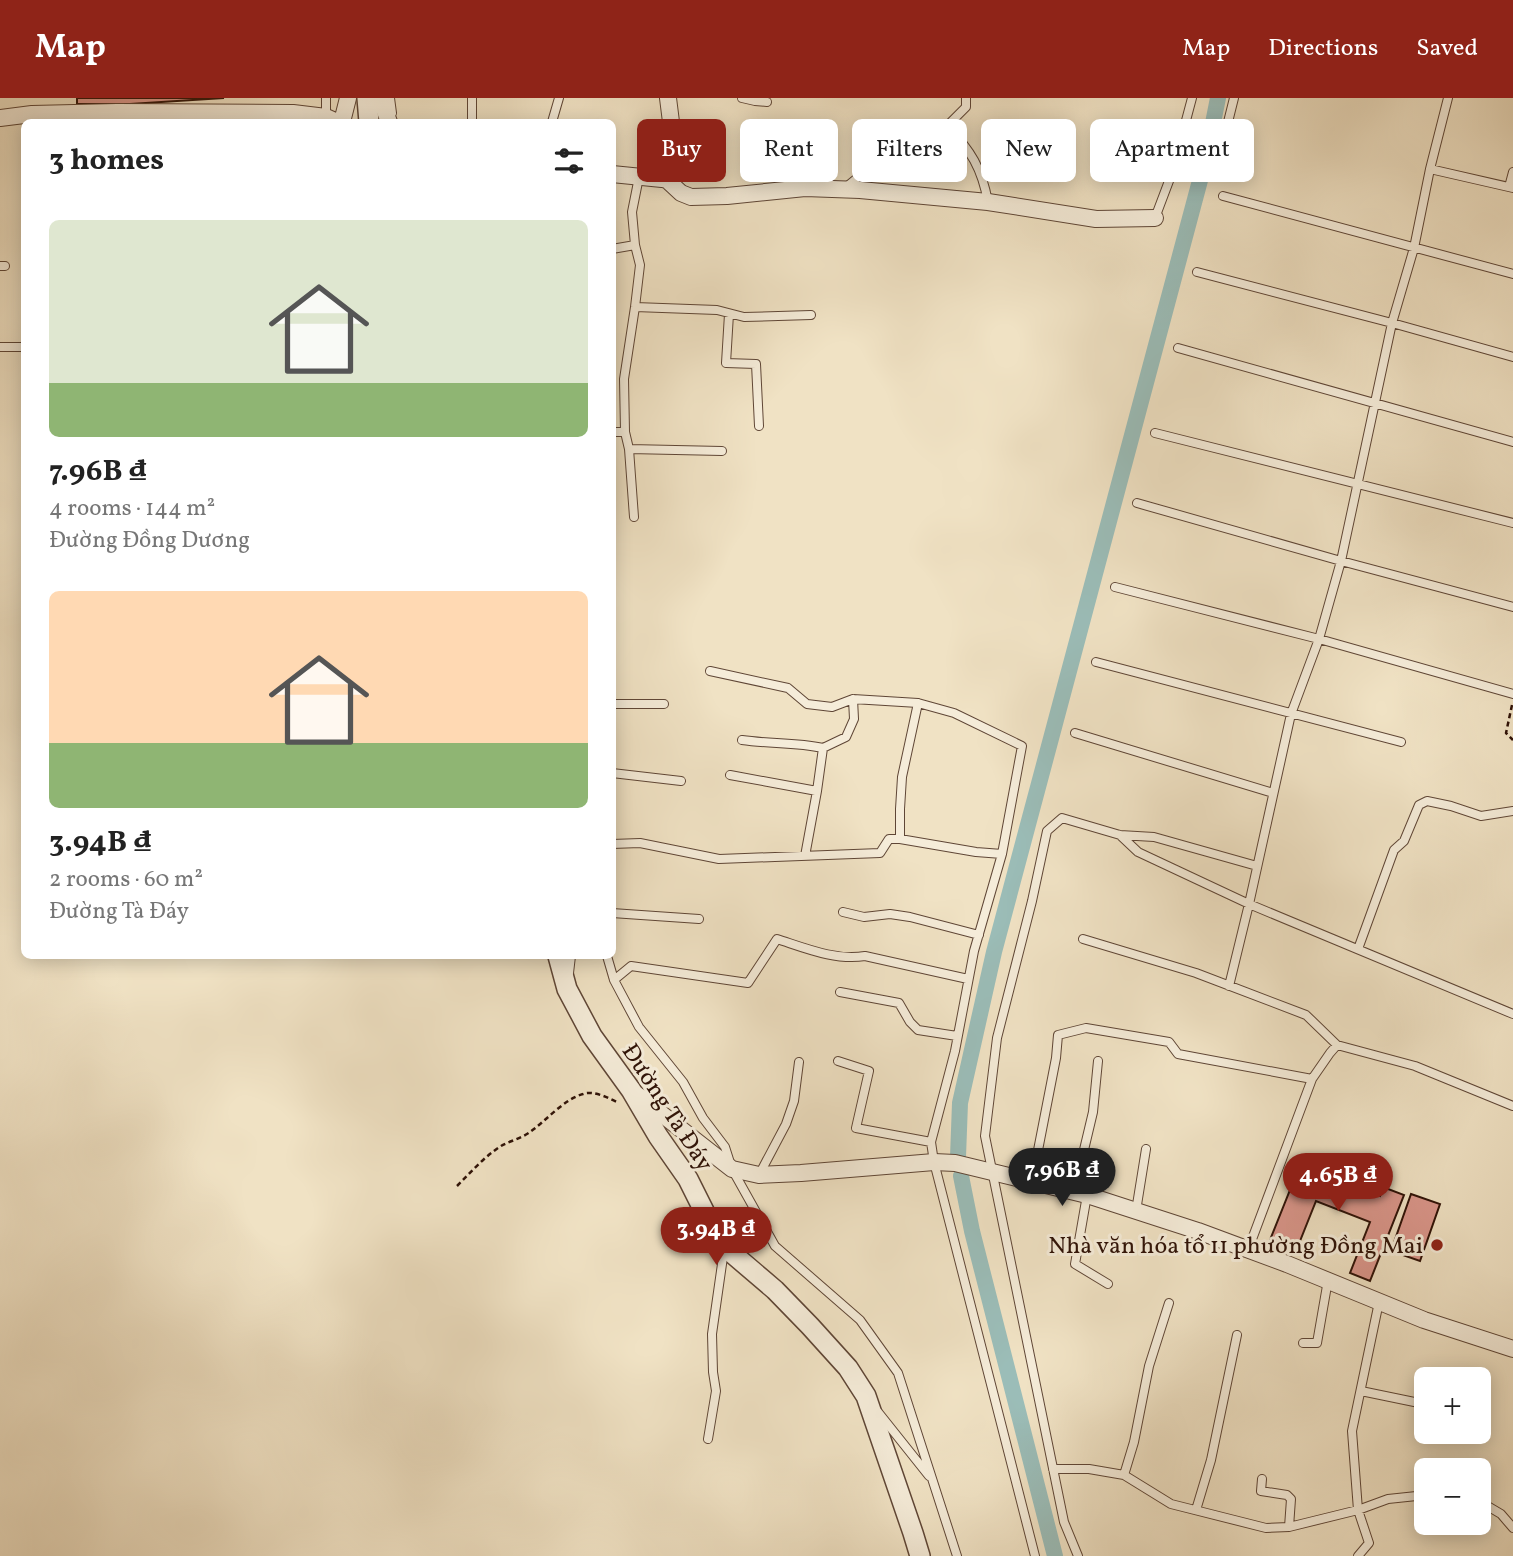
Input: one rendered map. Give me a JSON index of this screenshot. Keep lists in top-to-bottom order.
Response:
{
  "streets": {
    "street": ["Đường Tà Đáy"]
  },
  "places": ["Nhà văn hóa tổ 11 phường Đồng Mai"],
  "page": {
    "header": "Map",
    "nav": ["Map", "Directions", "Saved"],
    "chip": [
      "Buy",
      "Rent",
      "Filters",
      "New",
      "Apartment"
    ],
    "heading": "3 homes",
    "list": [
      {
        "name": "7.96B ₫",
        "note": "4 rooms · 144 m² · Đường Đồng Dương"
      },
      {
        "name": "3.94B ₫",
        "note": "2 rooms · 60 m² · Đường Tà Đáy"
      }
    ],
    "price": ["7.96B ₫", "4.65B ₫", "3.94B ₫"],
    "map_buttons": ["+", "−"]
  }
}
